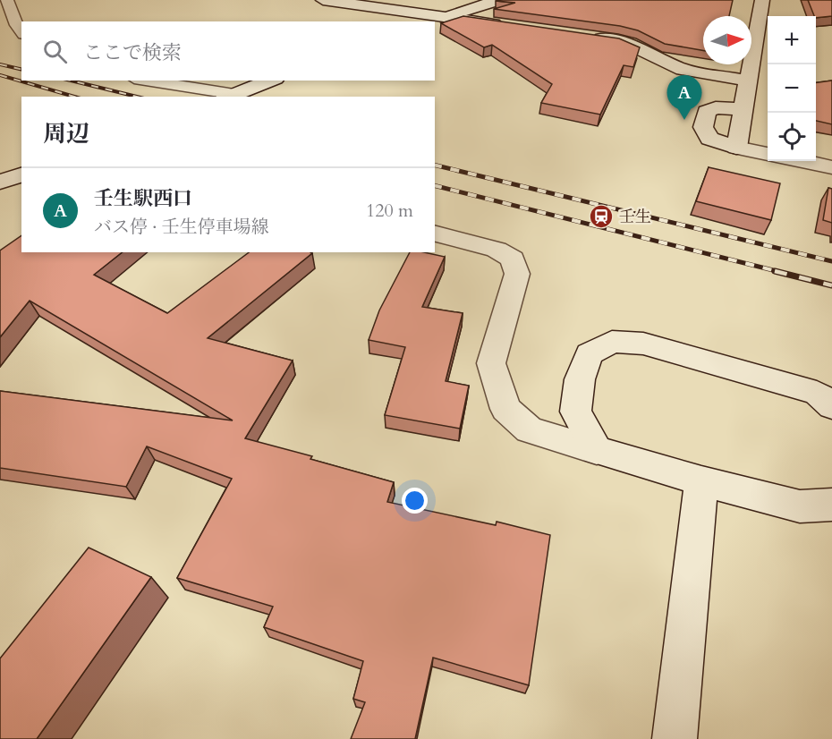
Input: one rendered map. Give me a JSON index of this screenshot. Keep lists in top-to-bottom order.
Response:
{
  "places": {
    "station": ["壬生"]
  },
  "north": "right",
  "page": {
    "map_buttons": ["+", "−"],
    "search": "ここで検索",
    "pins": "A",
    "heading": "周辺",
    "list": [
      {
        "mark": "A",
        "name": "壬生駅西口",
        "note": "バス停 · 壬生停車場線",
        "value": "120 m"
      }
    ]
  }
}
